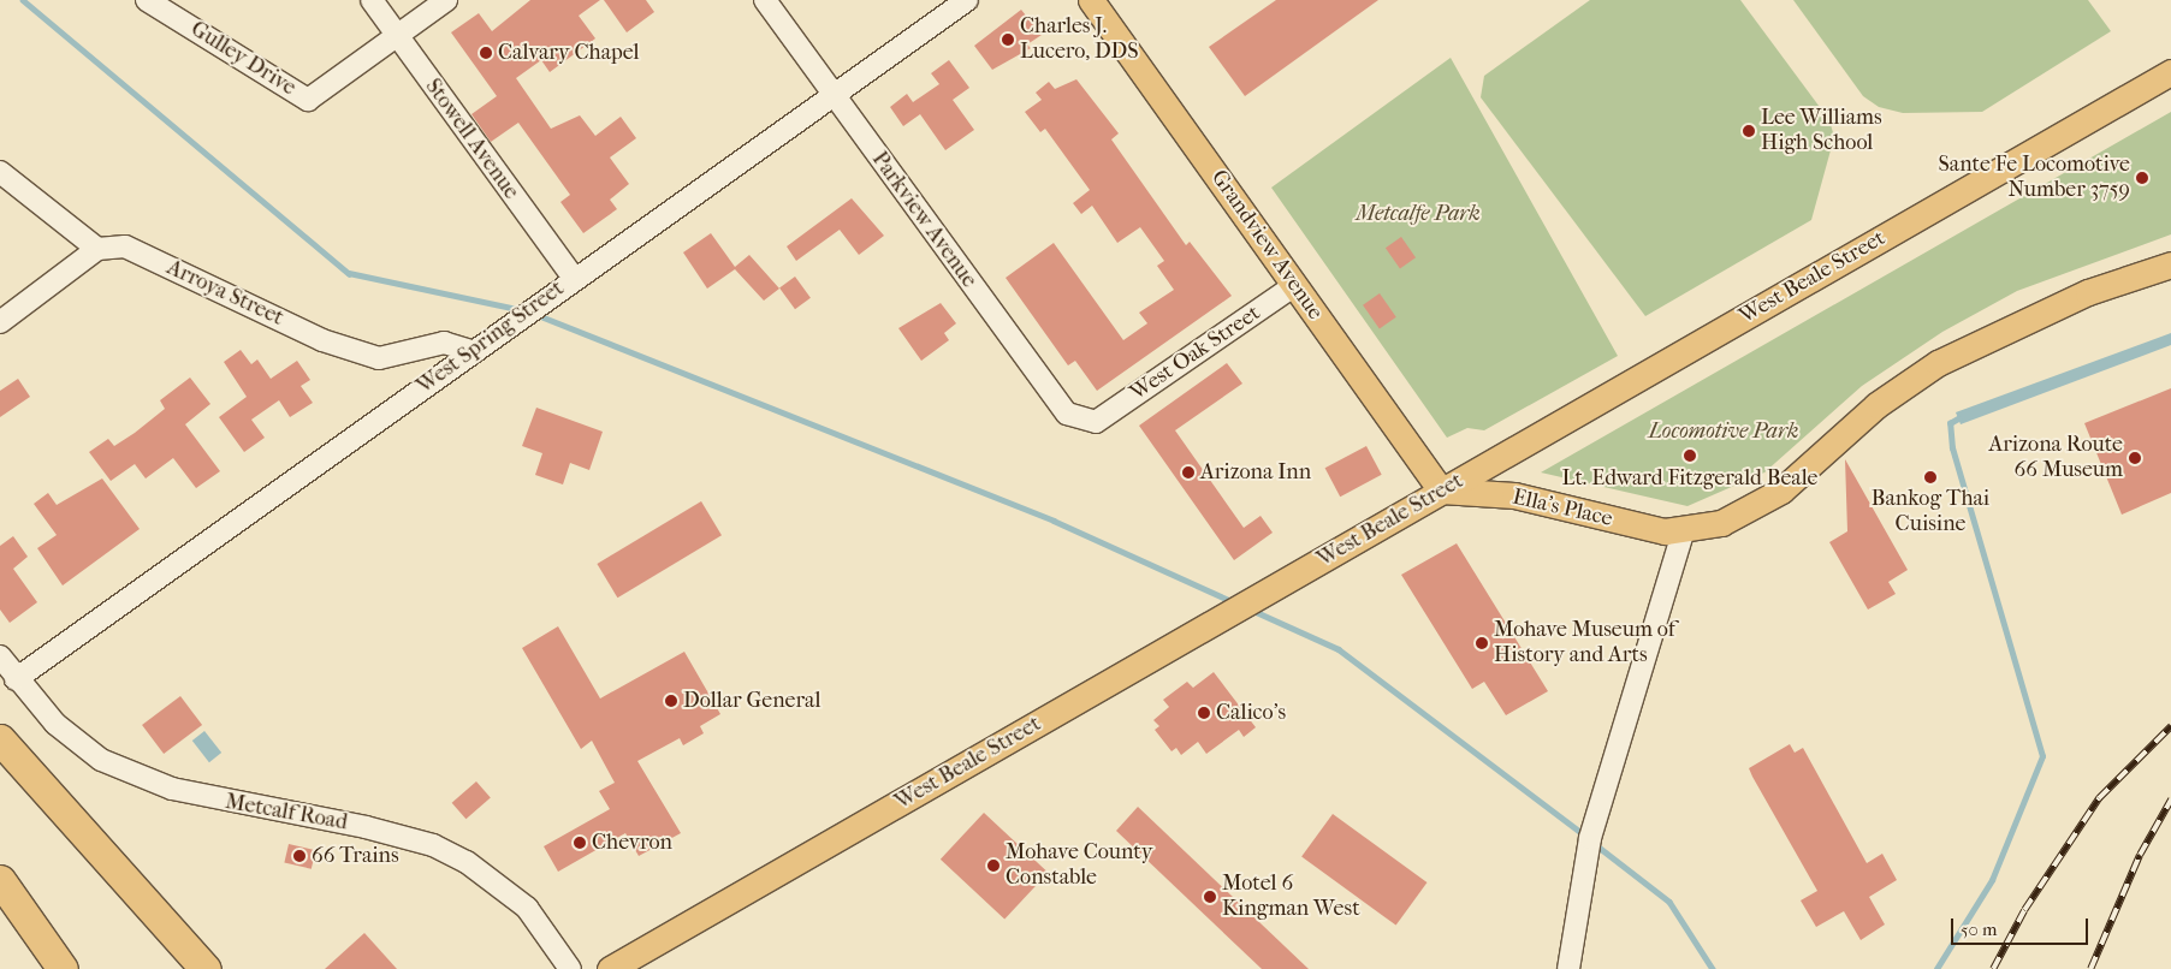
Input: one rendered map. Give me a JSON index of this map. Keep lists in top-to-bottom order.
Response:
{
  "streets": {
    "main road": ["Grandview Avenue", "West Beale Street", "Ella's Place"],
    "street": [
      "Gulley Drive",
      "Stowell Avenue",
      "Parkview Avenue",
      "Arroya Street",
      "West Spring Street",
      "West Oak Street",
      "Metcalf Road"
    ]
  },
  "crossings": [
    ["Gulley Drive", "Stowell Avenue"],
    ["Stowell Avenue", "West Spring Street"],
    ["Parkview Avenue", "West Spring Street"],
    ["Parkview Avenue", "West Oak Street"],
    ["Grandview Avenue", "West Beale Street"],
    ["Grandview Avenue", "West Oak Street"],
    ["Grandview Avenue", "Ella's Place"],
    ["West Beale Street", "Ella's Place"],
    ["Arroya Street", "West Spring Street"],
    ["West Spring Street", "Metcalf Road"]
  ],
  "parks": ["Metcalfe Park", "Locomotive Park"],
  "places": [
    "Charles J. Lucero, DDS",
    "Calvary Chapel",
    "Lee Williams High School",
    "Sante Fe Locomotive Number 3759",
    "Lt. Edward Fitzgerald Beale",
    "Arizona Route 66 Museum",
    "Arizona Inn",
    "Bankog Thai Cuisine",
    "Mohave Museum of History and Arts",
    "Dollar General",
    "Calico's",
    "Chevron",
    "66 Trains",
    "Mohave County Constable",
    "Motel 6 Kingman West"
  ],
  "scale_bar": "50 m"
}
